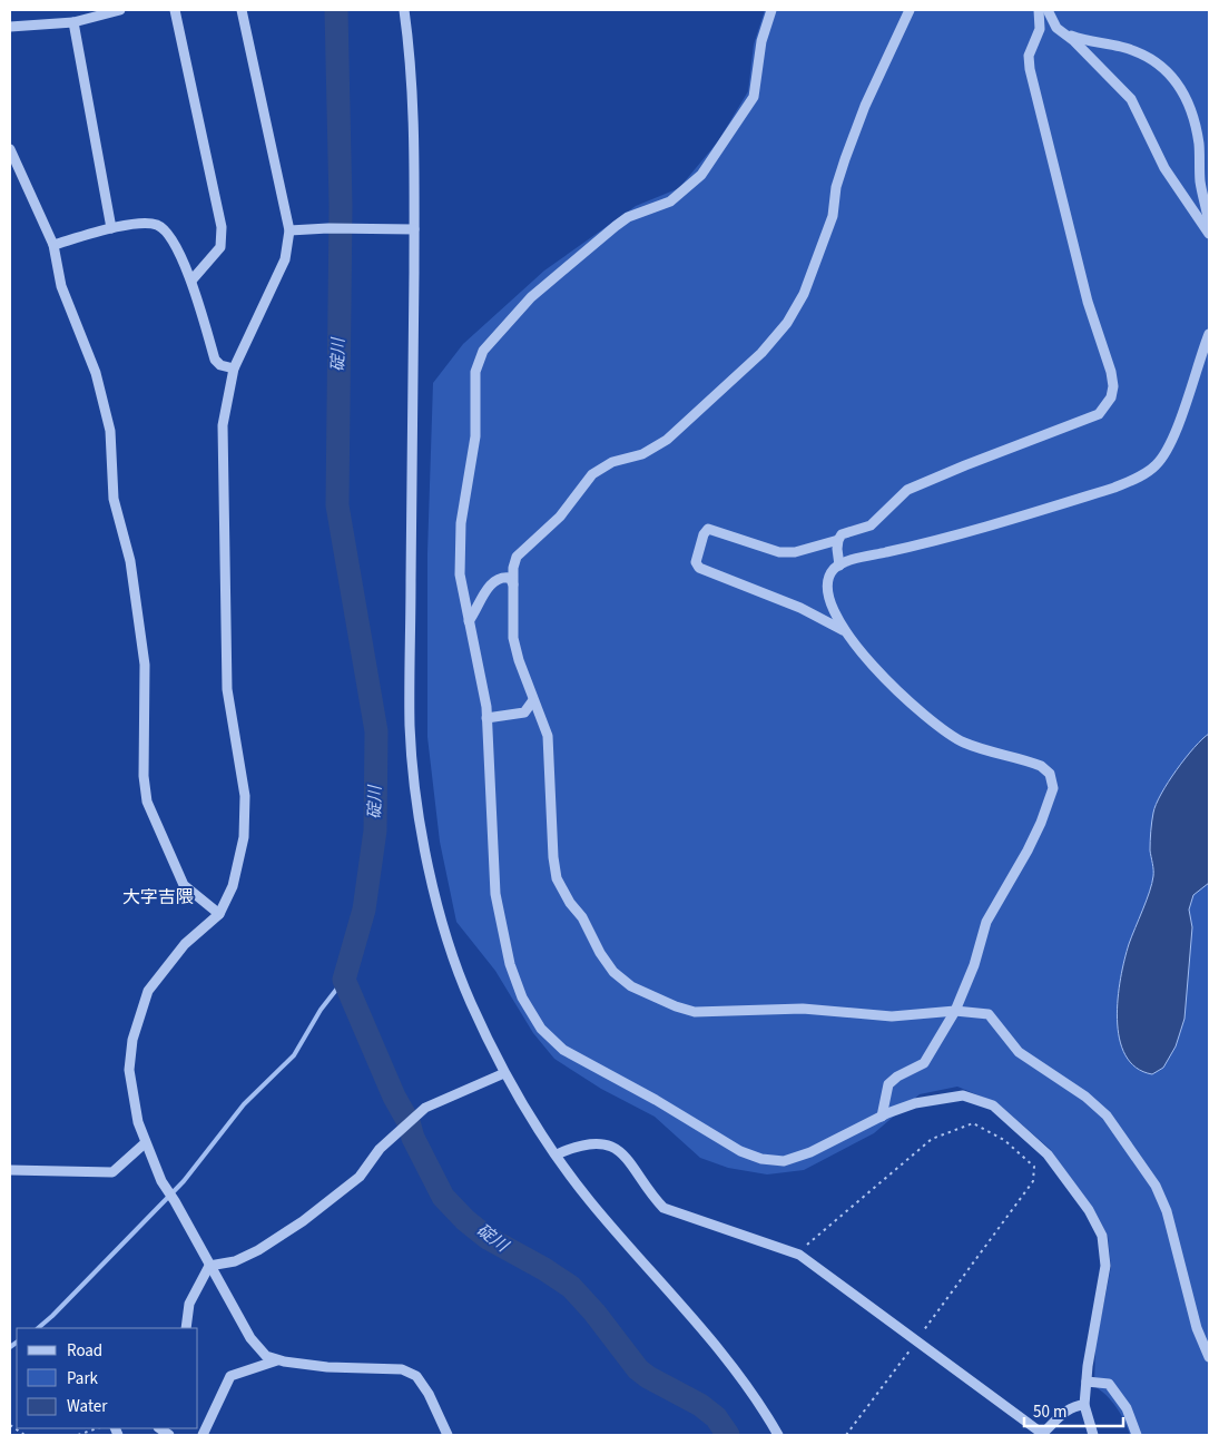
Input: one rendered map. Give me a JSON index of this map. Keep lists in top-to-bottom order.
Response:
{
  "districts": ["大字吉隈"],
  "water": ["碇川"],
  "legend": ["Road", "Park", "Water"],
  "scale_bar": "50 m"
}
